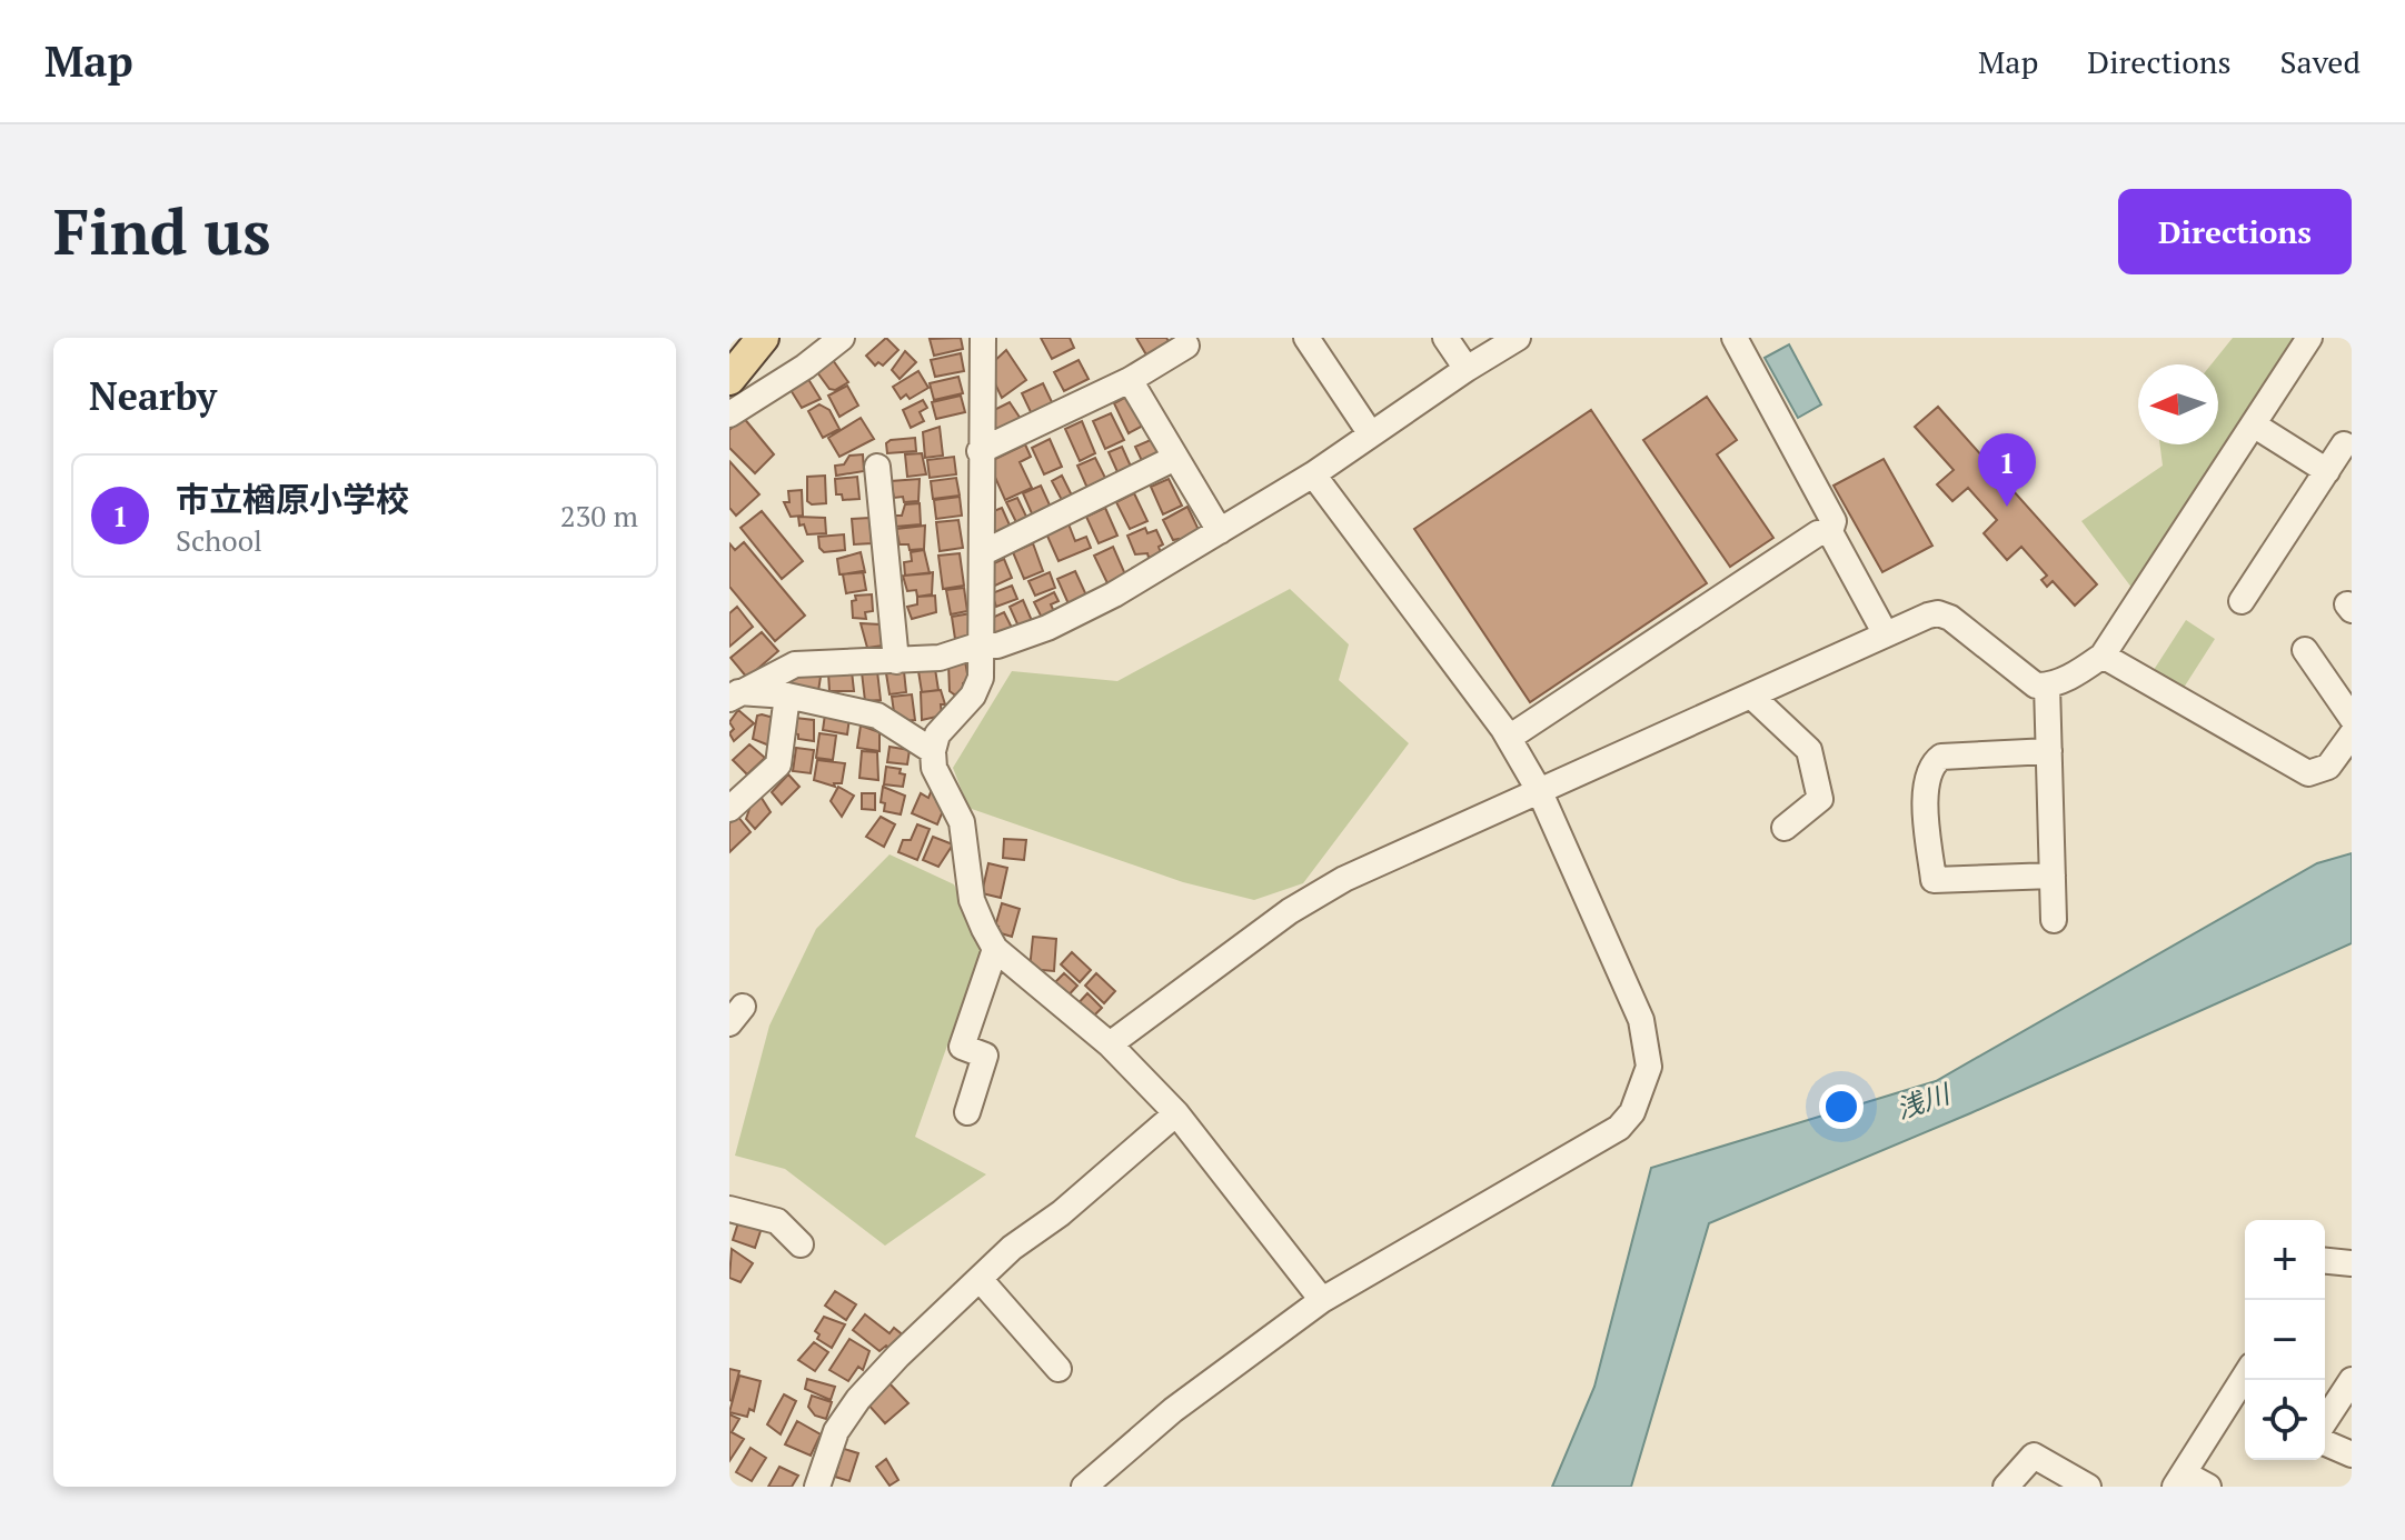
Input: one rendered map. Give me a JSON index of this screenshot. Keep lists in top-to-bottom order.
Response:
{
  "water": ["浅川"],
  "north": "left",
  "page": {
    "header": "Map",
    "nav": ["Map", "Directions", "Saved"],
    "buttons": "Directions",
    "title": "Find us",
    "heading": "Nearby",
    "pins": "1",
    "list": [
      {
        "mark": "1",
        "name": "市立楢原小学校",
        "note": "School",
        "value": "230 m"
      }
    ],
    "map_buttons": ["+", "−"]
  }
}
